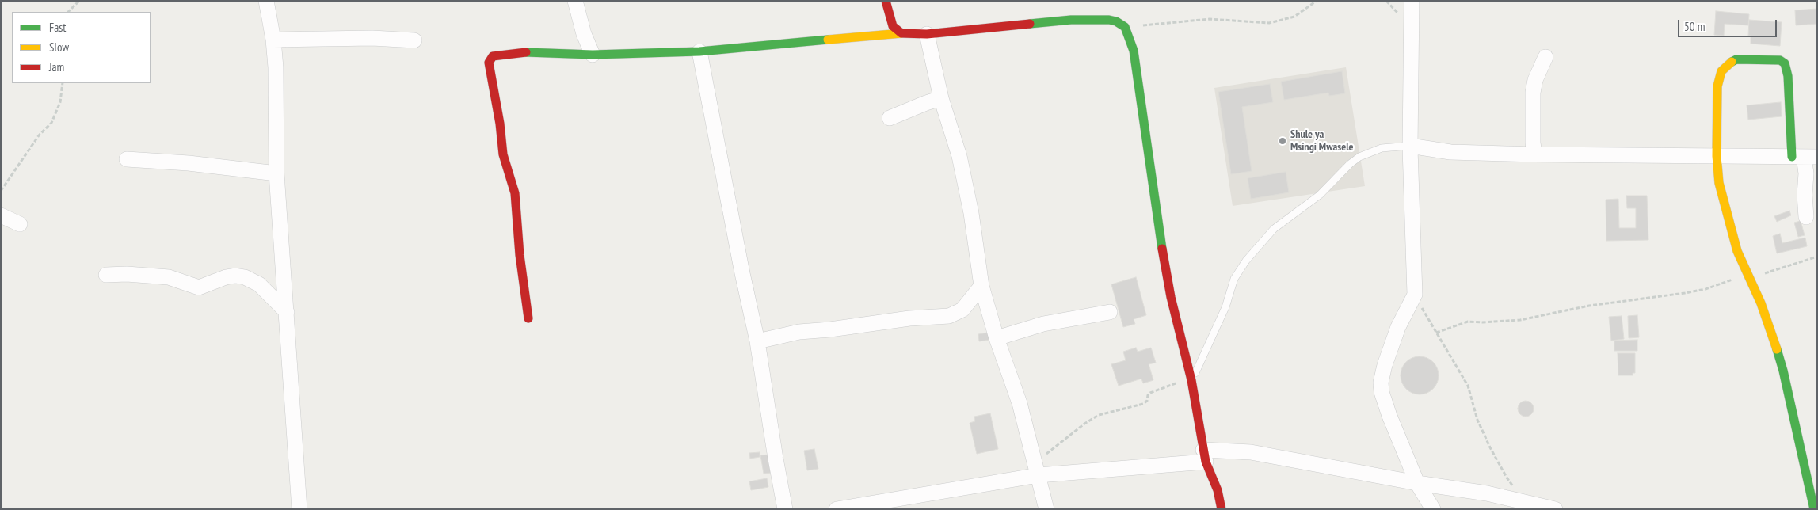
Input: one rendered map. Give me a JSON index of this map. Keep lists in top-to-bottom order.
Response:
{
  "places": ["Shule ya Msingi Mwasele"],
  "legend": ["Fast", "Slow", "Jam"],
  "scale_bar": "50 m"
}
